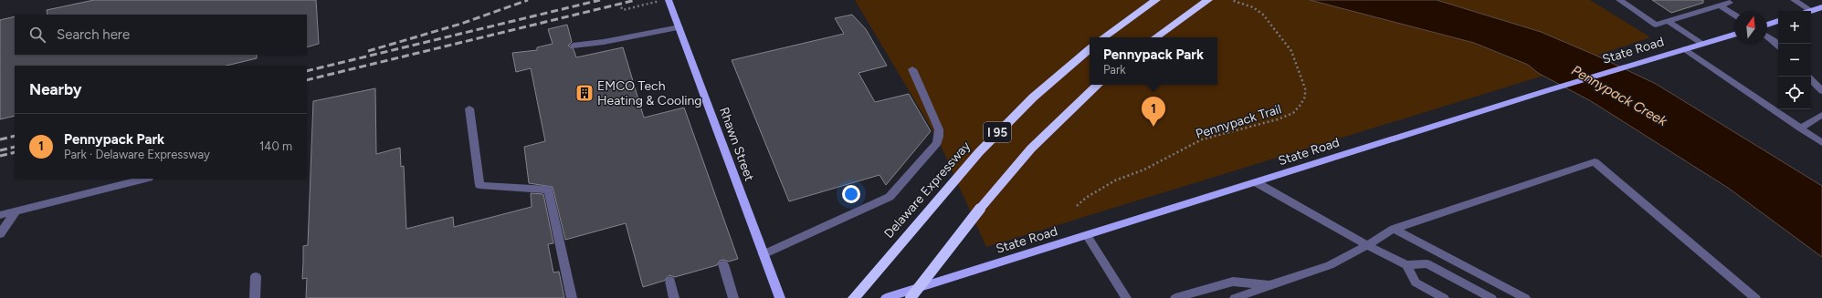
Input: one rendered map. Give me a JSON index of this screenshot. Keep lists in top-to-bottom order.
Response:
{
  "streets": {
    "highway": ["I 95", "Delaware Expressway"],
    "main road": ["State Road", "Rhawn Street"],
    "path": ["Pennypack Trail"]
  },
  "water": ["Pennypack Creek"],
  "places": {
    "building": ["EMCO Tech Heating & Cooling"]
  },
  "north": "top",
  "page": {
    "map_buttons": ["+", "−"],
    "search": "Search here",
    "popup": ["Pennypack Park", "Park"],
    "heading": "Nearby",
    "pins": "1",
    "list": [
      {
        "mark": "1",
        "name": "Pennypack Park",
        "note": "Park · Delaware Expressway",
        "value": "140 m"
      }
    ]
  }
}
